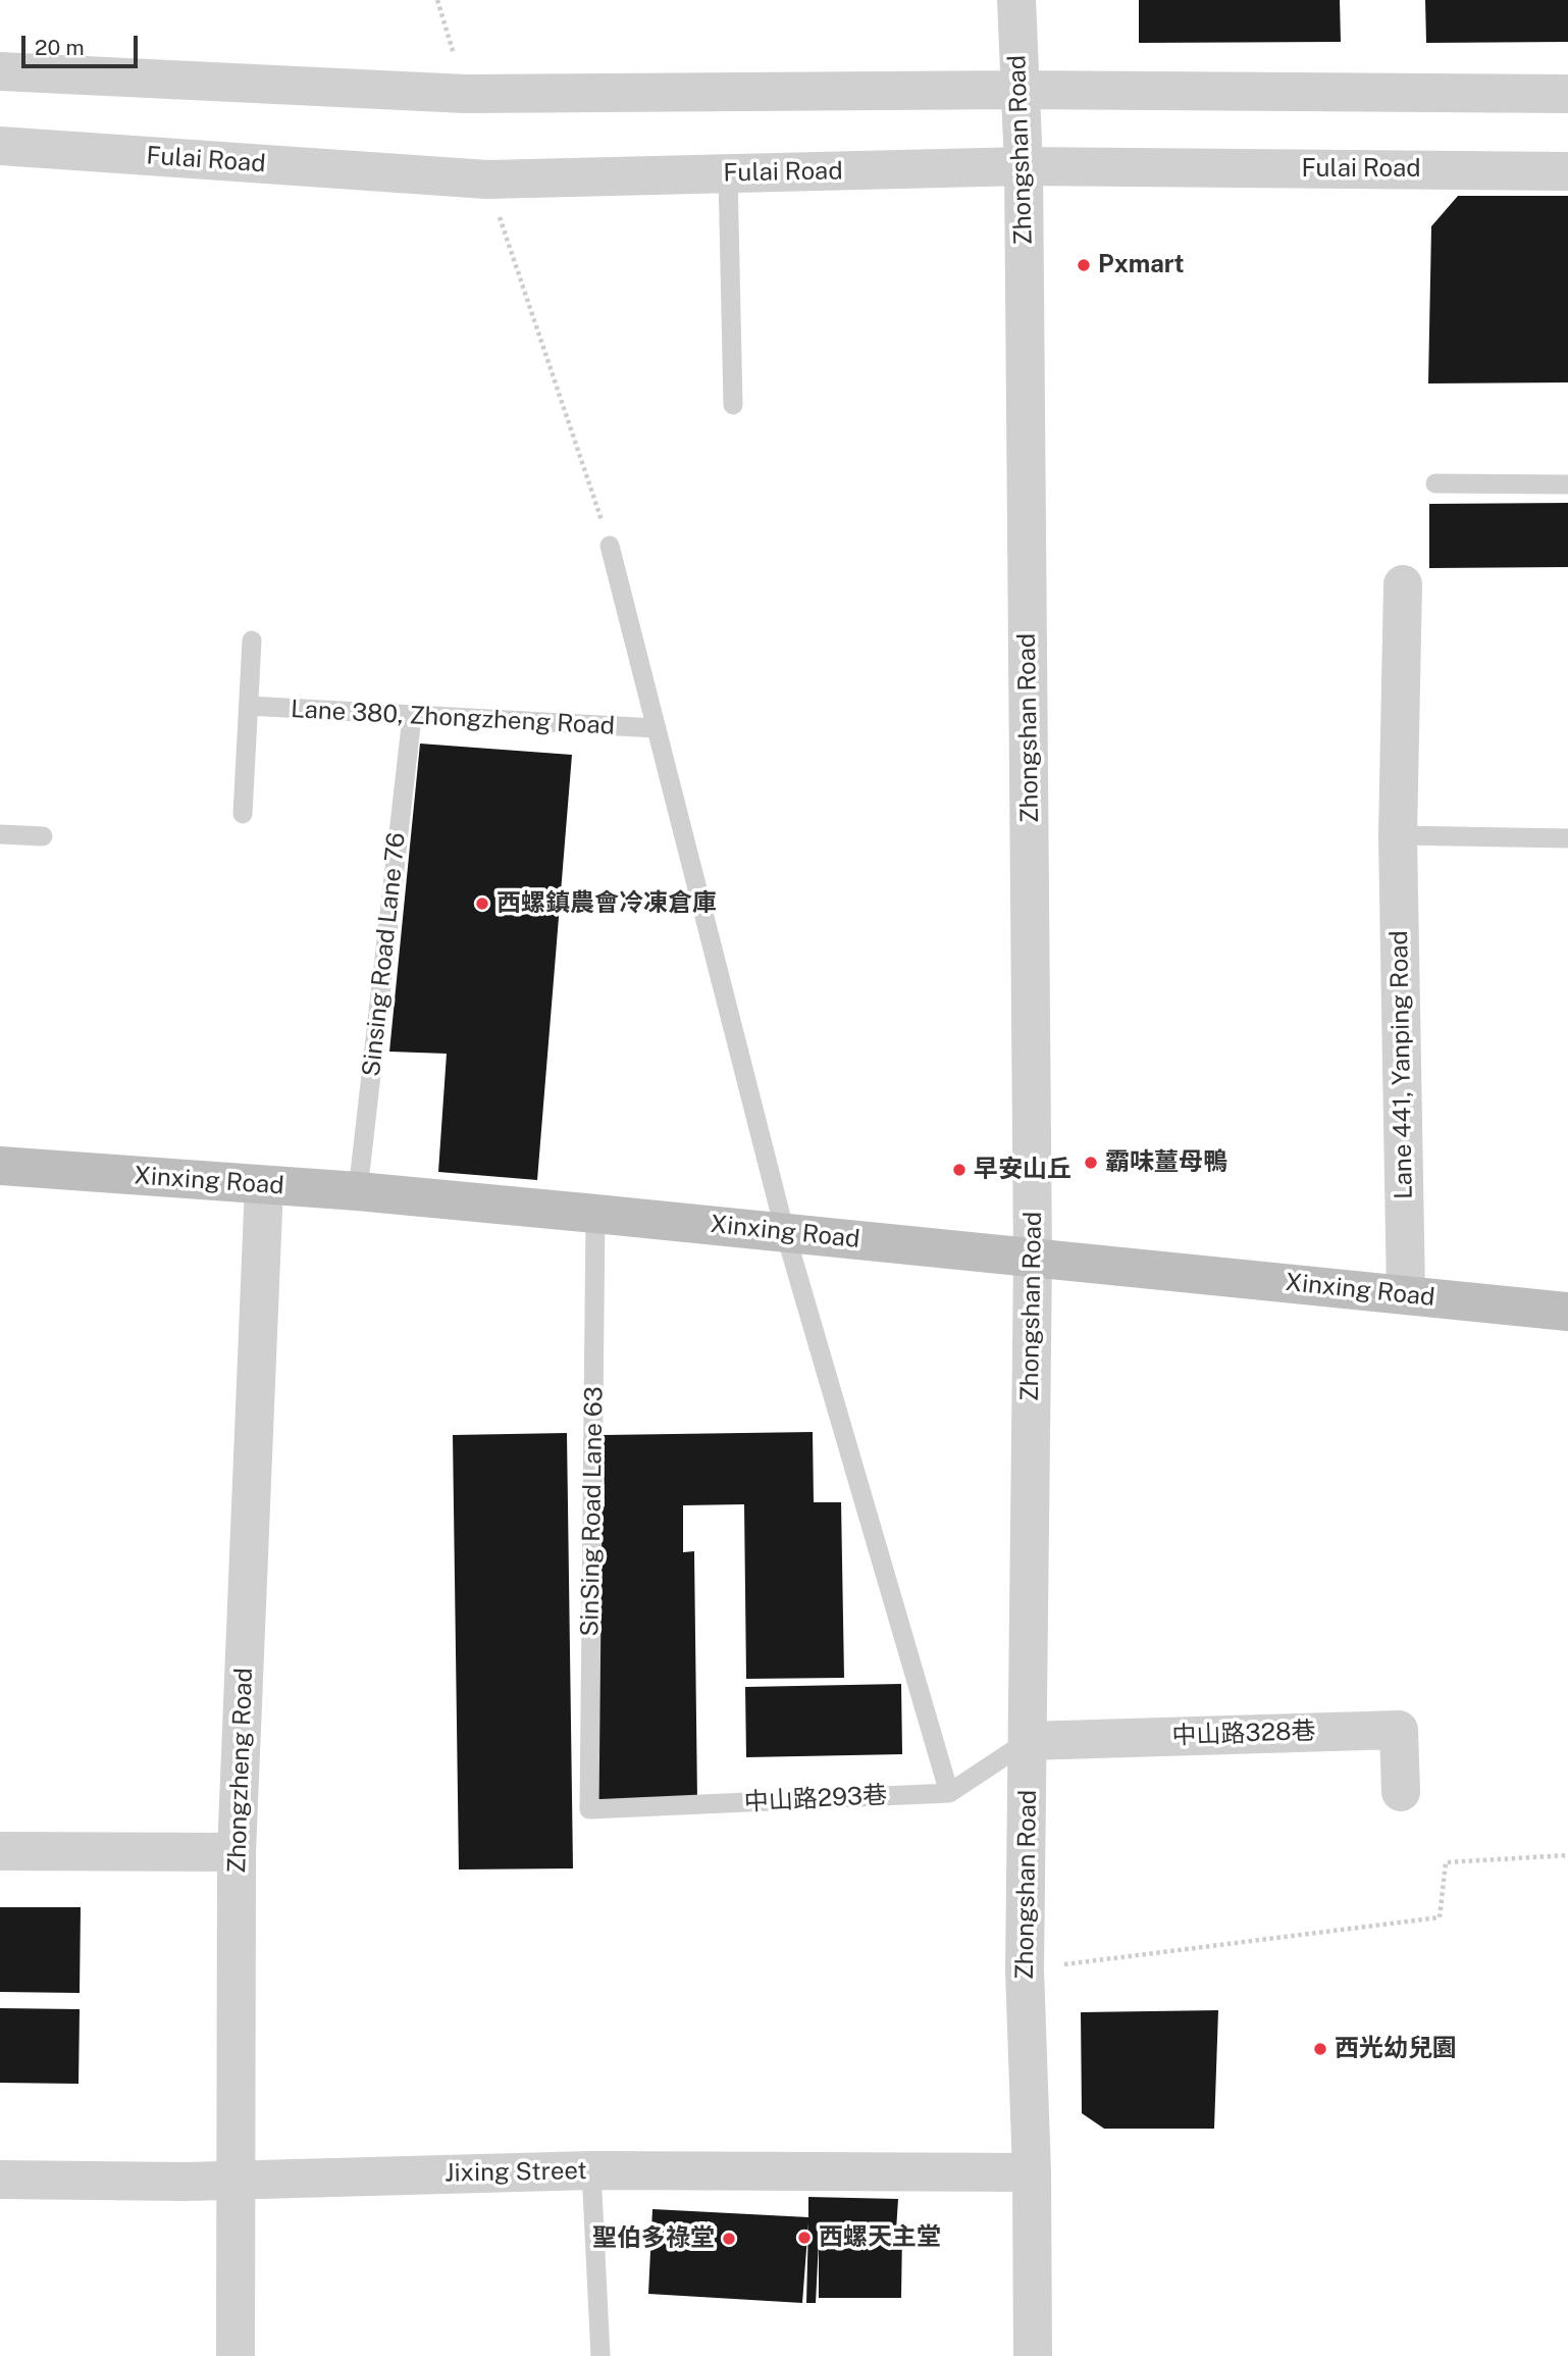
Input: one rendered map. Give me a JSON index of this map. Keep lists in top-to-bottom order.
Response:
{
  "streets": {
    "street": [
      "Zhongshan Road",
      "Fulai Road",
      "Lane 441, Yanping Road",
      "Xinxing Road",
      "中山路328巷",
      "Zhongzheng Road",
      "Jixing Street"
    ],
    "lane": [
      "Lane 380, Zhongzheng Road",
      "Sinsing Road Lane 76",
      "SinSing Road Lane 63",
      "中山路293巷"
    ]
  },
  "crossings": [
    ["Zhongshan Road", "Fulai Road"],
    ["Zhongshan Road", "Xinxing Road"],
    ["Zhongshan Road", "中山路328巷"],
    ["Zhongshan Road", "Jixing Street"],
    ["Lane 380, Zhongzheng Road", "Sinsing Road Lane 76"],
    ["Sinsing Road Lane 76", "Xinxing Road"],
    ["Lane 441, Yanping Road", "Xinxing Road"],
    ["Xinxing Road", "SinSing Road Lane 63"],
    ["Xinxing Road", "Zhongzheng Road"],
    ["SinSing Road Lane 63", "中山路293巷"],
    ["Zhongzheng Road", "Jixing Street"]
  ],
  "places": [
    "Pxmart",
    "西螺鎮農會冷凍倉庫",
    "霸味薑母鴨",
    "早安山丘",
    "西光幼兒園",
    "西螺天主堂",
    "聖伯多祿堂"
  ],
  "scale_bar": "20 m"
}
